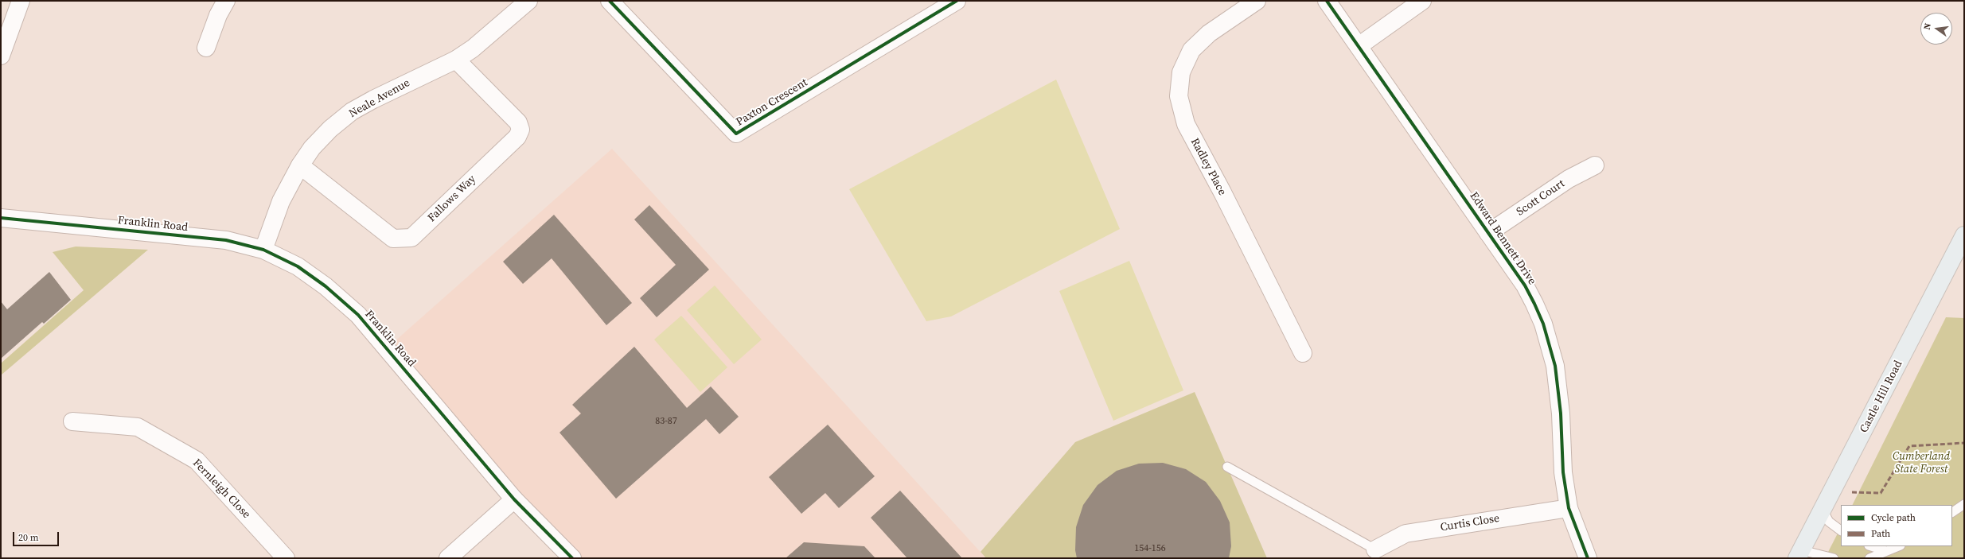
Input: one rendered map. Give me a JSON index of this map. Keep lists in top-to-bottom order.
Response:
{
  "streets": {
    "main road": ["Castle Hill Road"],
    "street": [
      "Neale Avenue",
      "Paxton Crescent",
      "Radley Place",
      "Scott Court",
      "Fallows Way",
      "Franklin Road",
      "Edward Bennett Drive",
      "Fernleigh Close",
      "Curtis Close"
    ]
  },
  "crossings": [
    ["Neale Avenue", "Fallows Way"],
    ["Neale Avenue", "Franklin Road"],
    ["Scott Court", "Edward Bennett Drive"],
    ["Edward Bennett Drive", "Curtis Close"]
  ],
  "parks": ["Cumberland State Forest"],
  "house_numbers": ["83-87", "154-156"],
  "legend": ["Cycle path", "Path"],
  "scale_bar": "20 m",
  "north": "left"
}
